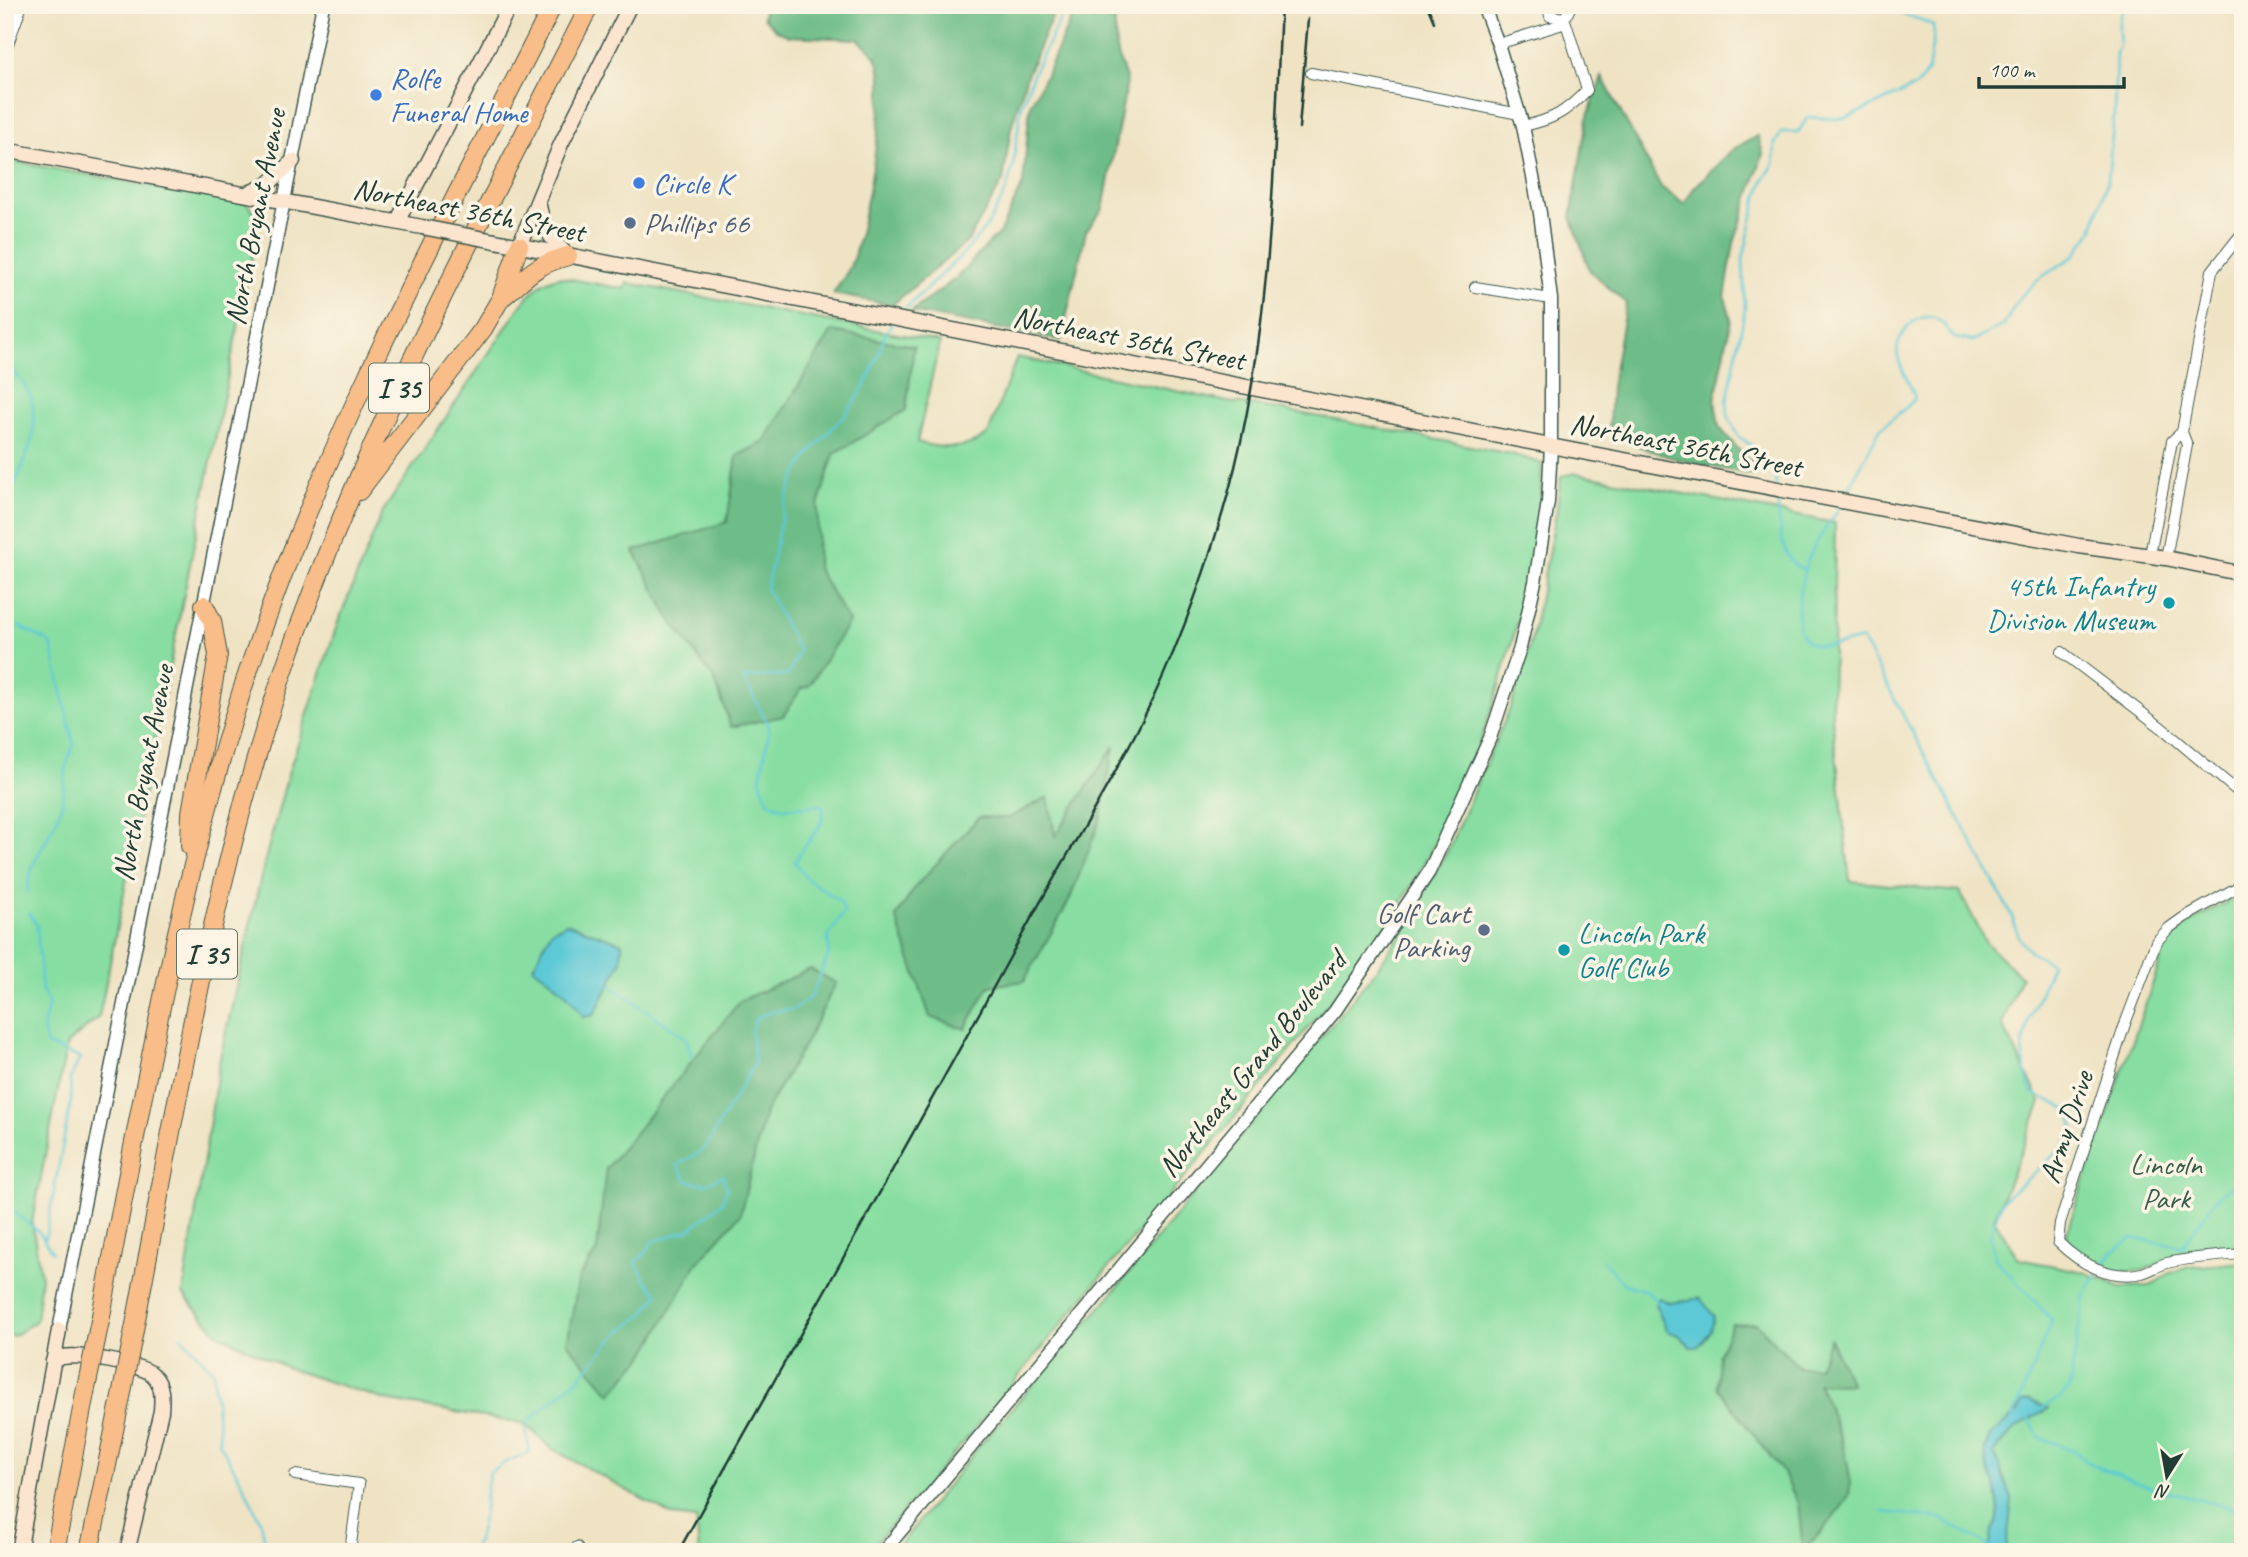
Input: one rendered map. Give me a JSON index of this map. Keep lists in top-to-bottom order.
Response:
{
  "streets": {
    "highway": ["I 35"],
    "main road": ["Northeast 36th Street", "North Bryant Avenue"],
    "street": ["Northeast Grand Boulevard", "Army Drive"]
  },
  "crossings": [
    ["Northeast 36th Street", "North Bryant Avenue"],
    ["Northeast 36th Street", "Northeast Grand Boulevard"]
  ],
  "parks": ["Lincoln Park"],
  "places": [
    "Rolfe Funeral Home",
    "Circle K",
    "Phillips 66",
    "45th Infantry Division Museum",
    "Golf Cart Parking",
    "Lincoln Park Golf Club"
  ],
  "scale_bar": "100 m",
  "north": "bottom"
}
